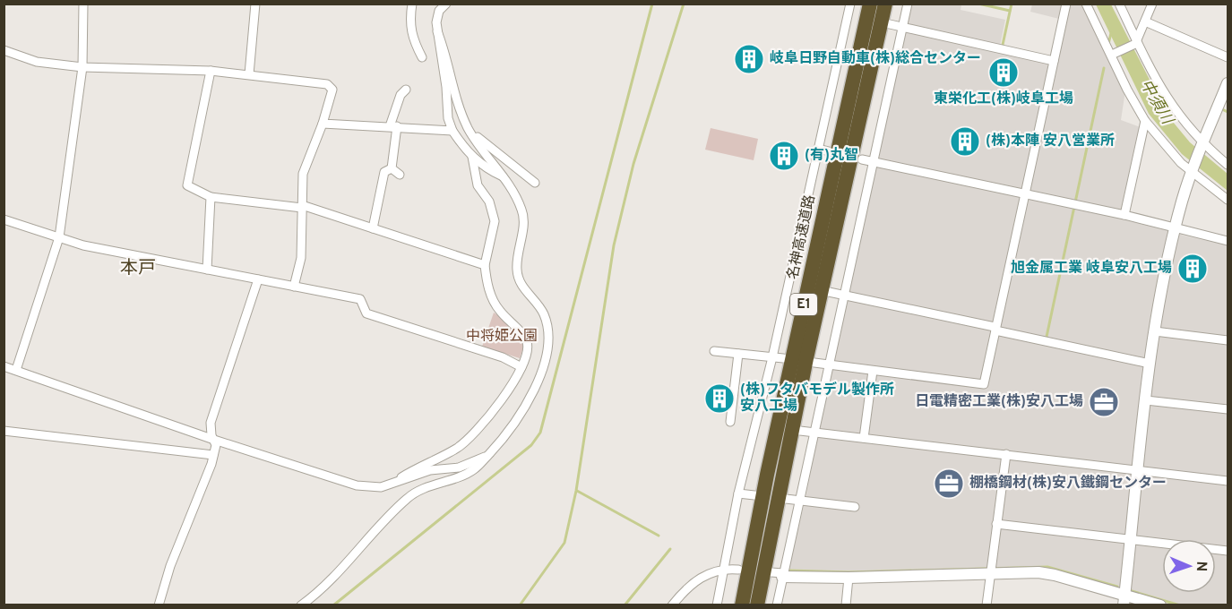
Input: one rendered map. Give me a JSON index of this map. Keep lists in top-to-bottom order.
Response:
{
  "streets": {
    "highway": ["名神高速道路", "E1"]
  },
  "districts": ["本戸"],
  "water": ["中須川"],
  "parks": ["中将姫公園"],
  "places": {
    "building": [
      "岐阜日野自動車(株)総合センター",
      "東栄化工(株)岐阜工場",
      "(株)本陣 安八営業所",
      "(有)丸智",
      "旭金属工業 岐阜安八工場",
      "(株)フタバモデル製作所 安八工場"
    ],
    "office": ["日電精密工業(株)安八工場", "棚橋鋼材(株)安八鐵鋼センター"]
  },
  "north": "right"
}
